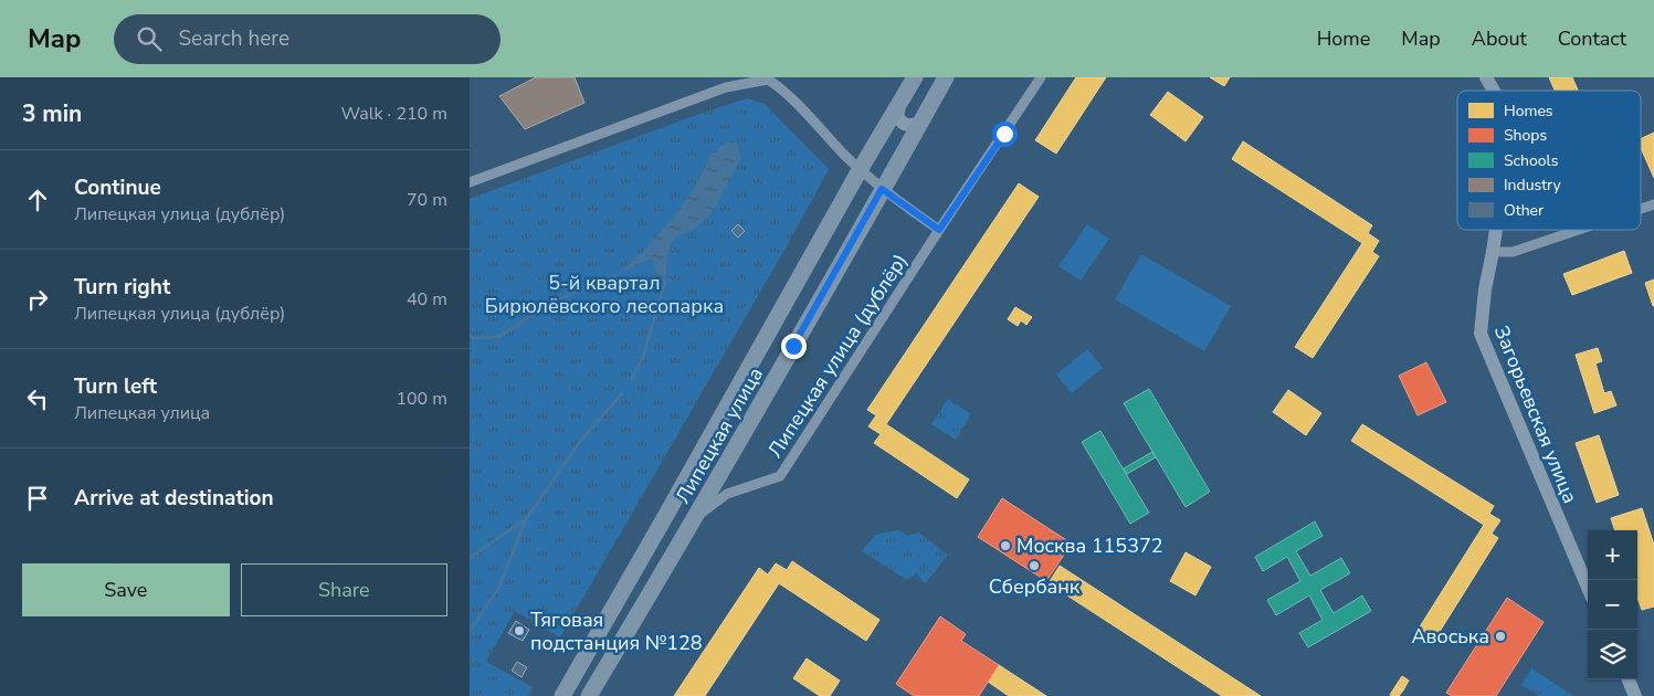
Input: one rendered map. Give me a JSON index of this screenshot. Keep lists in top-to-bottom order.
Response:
{
  "streets": {
    "main road": ["Липецкая улица"],
    "street": ["Липецкая улица (дублёр)", "Загорьевская улица"]
  },
  "crossings": [
    ["Липецкая улица (дублёр)", "Липецкая улица"]
  ],
  "parks": ["5-й квартал Бирюлёвского лесопарка"],
  "places": [
    "Москва 115372",
    "Сбербанк",
    "Тяговая подстанция №128",
    "Авоська"
  ],
  "legend": [
    "Homes",
    "Shops",
    "Schools",
    "Industry",
    "Other"
  ],
  "page": {
    "header": "Map",
    "search": "Search here",
    "nav": [
      "Home",
      "Map",
      "About",
      "Contact"
    ],
    "heading": ["3 min", "Walk · 210 m"],
    "list": [
      ["Continue", "Липецкая улица (дублёр)", "70 m"],
      ["Turn right", "Липецкая улица (дублёр)", "40 m"],
      ["Turn left", "Липецкая улица", "100 m"],
      "Arrive at destination"
    ],
    "map_buttons": ["+", "−"],
    "buttons": ["Save", "Share"]
  }
}
